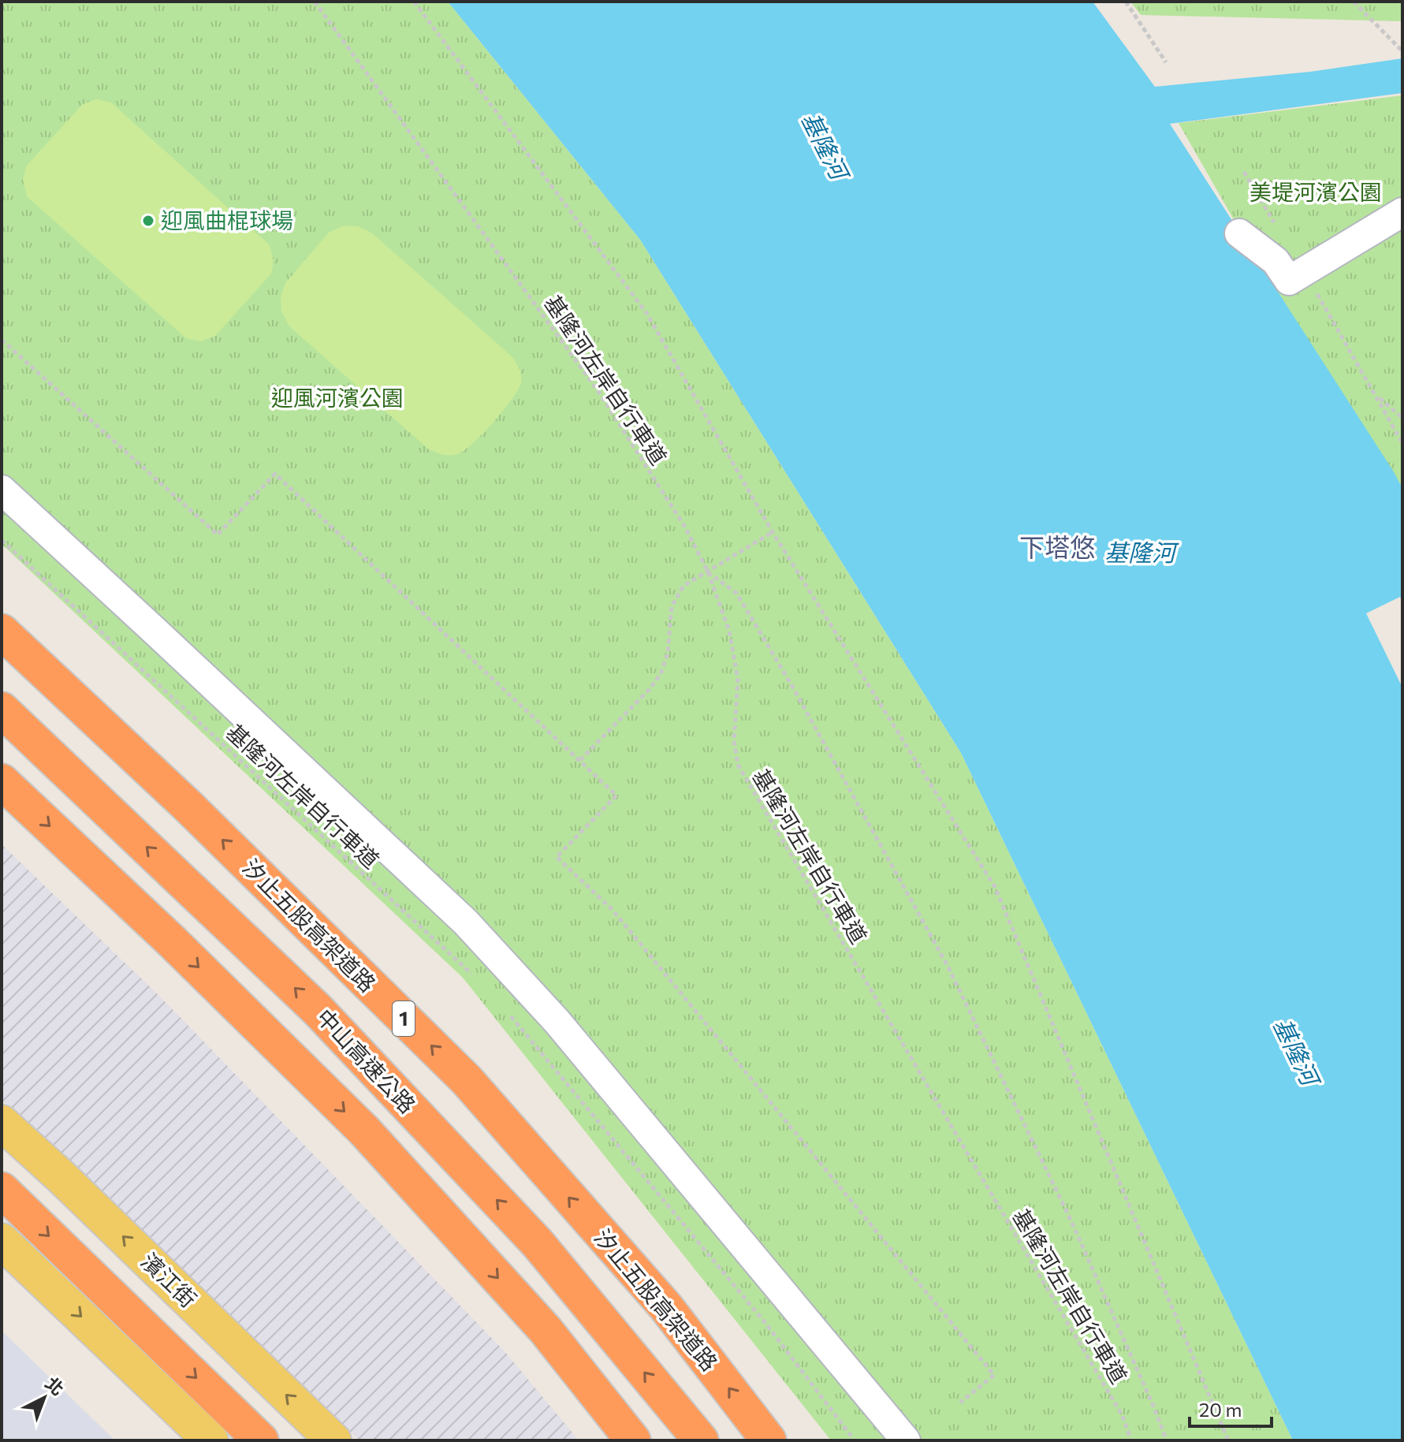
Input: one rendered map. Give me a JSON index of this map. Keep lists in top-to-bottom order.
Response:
{
  "streets": {
    "highway": ["汐止五股高架道路", "1", "中山高速公路"],
    "main road": ["濱江街"],
    "path": ["基隆河左岸自行車道"]
  },
  "districts": ["下塔悠"],
  "water": ["基隆河"],
  "parks": ["美堤河濱公園", "迎風河濱公園"],
  "places": ["迎風曲棍球場"],
  "scale_bar": "20 m",
  "north": "top right"
}
